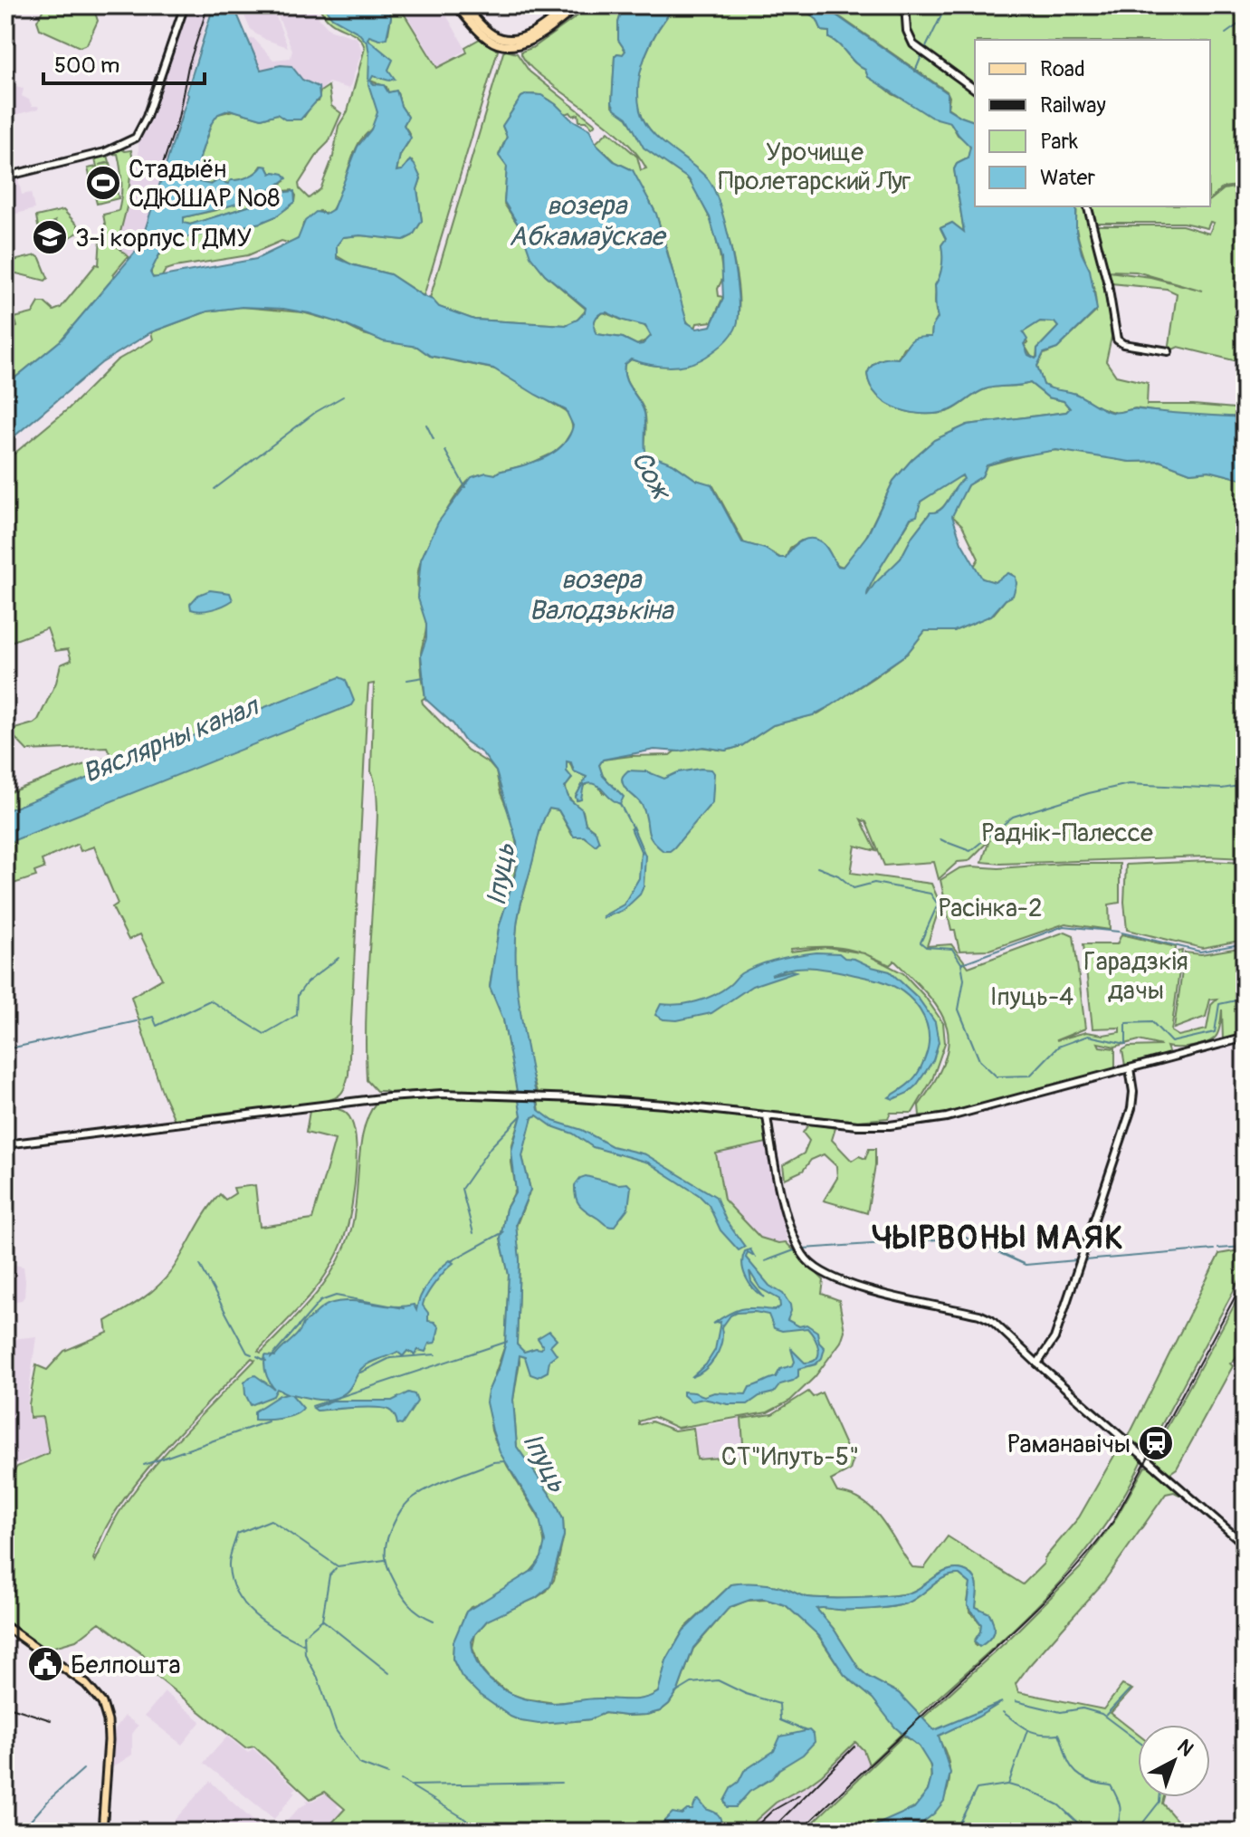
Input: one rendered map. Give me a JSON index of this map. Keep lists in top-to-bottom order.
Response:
{
  "districts": ["ЧЫРВОНЫ МАЯК"],
  "water": [
    "возера Абкамаўскае",
    "Сож",
    "возера Валодзькіна",
    "Вяслярны канал",
    "Іпуць"
  ],
  "parks": [
    "Урочище Пролетарский Луг",
    "Раднік-Палессе",
    "Расінка-2",
    "Гарадзкія дачы",
    "Іпуць-4",
    "СТ\"Ипуть-5\""
  ],
  "places": {
    "sports": ["Стадыён СДЮШАР №8"],
    "school or university": ["3-і корпус ГДМУ"],
    "station": ["Раманавічы"],
    "public building": ["Белпошта"]
  },
  "legend": [
    "Road",
    "Railway",
    "Park",
    "Water"
  ],
  "scale_bar": "500 m",
  "north": "top right"
}
